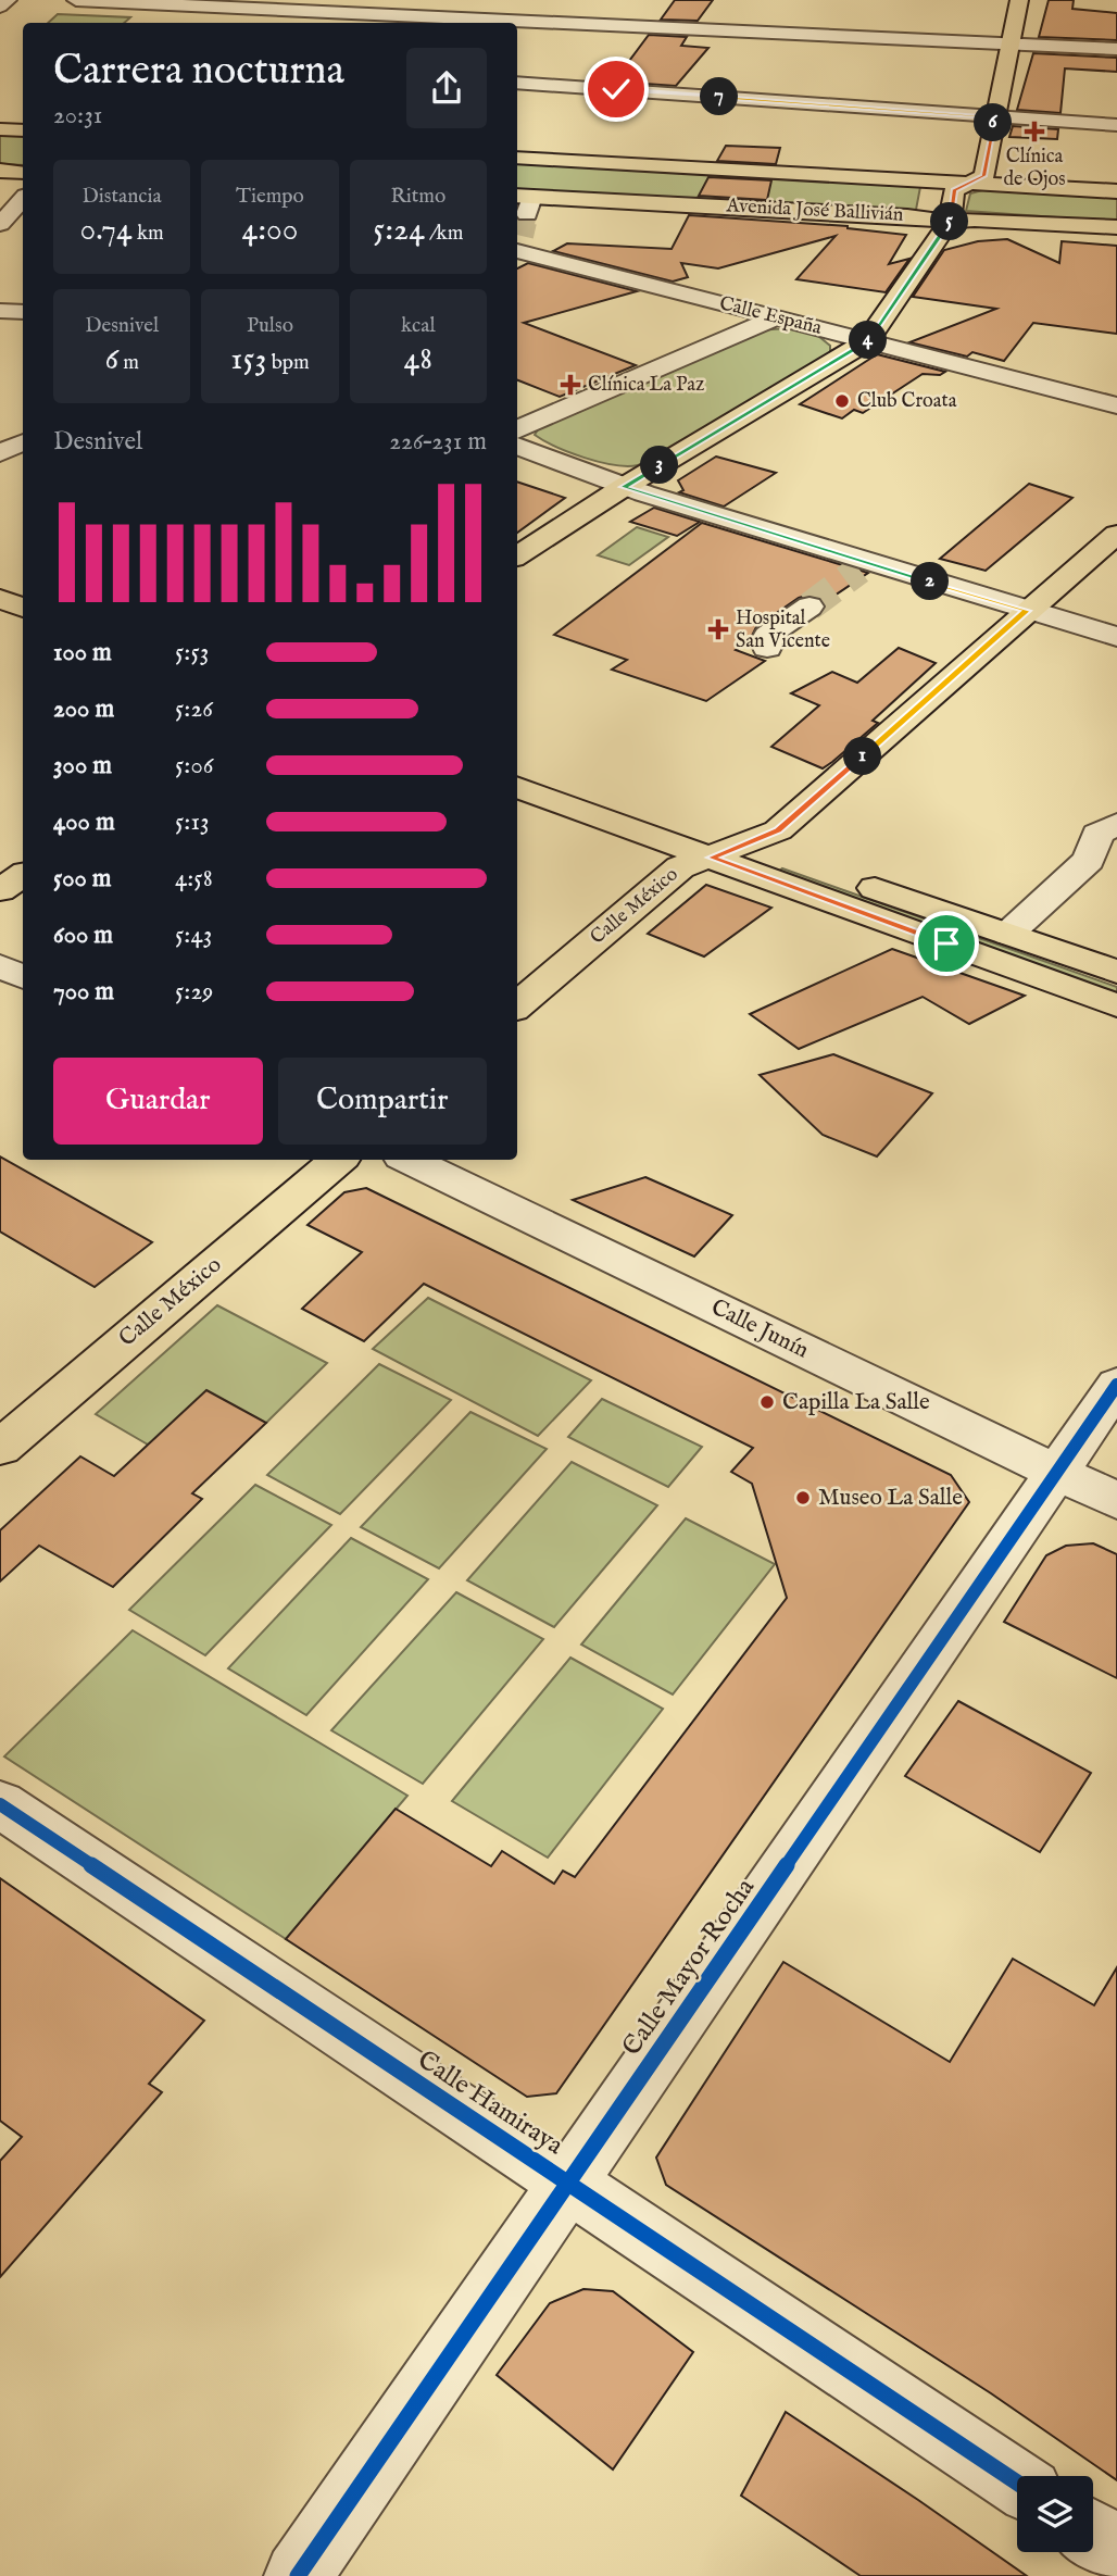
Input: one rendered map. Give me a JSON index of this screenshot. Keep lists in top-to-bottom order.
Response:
{
  "streets": {
    "main road": ["Avenida José Ballivián", "Calle México"],
    "street": [
      "Calle España",
      "Calle Junín",
      "Calle Mayor Rocha",
      "Calle Hamiraya"
    ]
  },
  "crossings": [
    ["Avenida José Ballivián", "Calle España"],
    ["Calle Junín", "Calle Mayor Rocha"],
    ["Calle Mayor Rocha", "Calle Hamiraya"]
  ],
  "places": {
    "health": ["Clínica de Ojos", "Clínica La Paz", "Hospital San Vicente"],
    "other": ["Club Croata", "Capilla La Salle", "Museo La Salle"]
  },
  "page": {
    "heading": ["Carrera nocturna", "20:31"],
    "pins": [
      "7",
      "6",
      "5",
      "4",
      "3",
      "2",
      "1"
    ],
    "stats": [
      ["Distancia", "0.74 km"],
      ["Tiempo", "4:00"],
      ["Ritmo", "5:24 /km"],
      ["Desnivel", "6 m"],
      ["Pulso", "153 bpm"],
      ["kcal", "48"]
    ],
    "chart": ["Desnivel", "226–231 m"],
    "list": [
      {
        "name": "100 m",
        "note": "5:53"
      },
      {
        "name": "200 m",
        "note": "5:26"
      },
      {
        "name": "300 m",
        "note": "5:06"
      },
      {
        "name": "400 m",
        "note": "5:13"
      },
      {
        "name": "500 m",
        "note": "4:58"
      },
      {
        "name": "600 m",
        "note": "5:43"
      },
      {
        "name": "700 m",
        "note": "5:29"
      }
    ],
    "buttons": ["Guardar", "Compartir"]
  }
}
